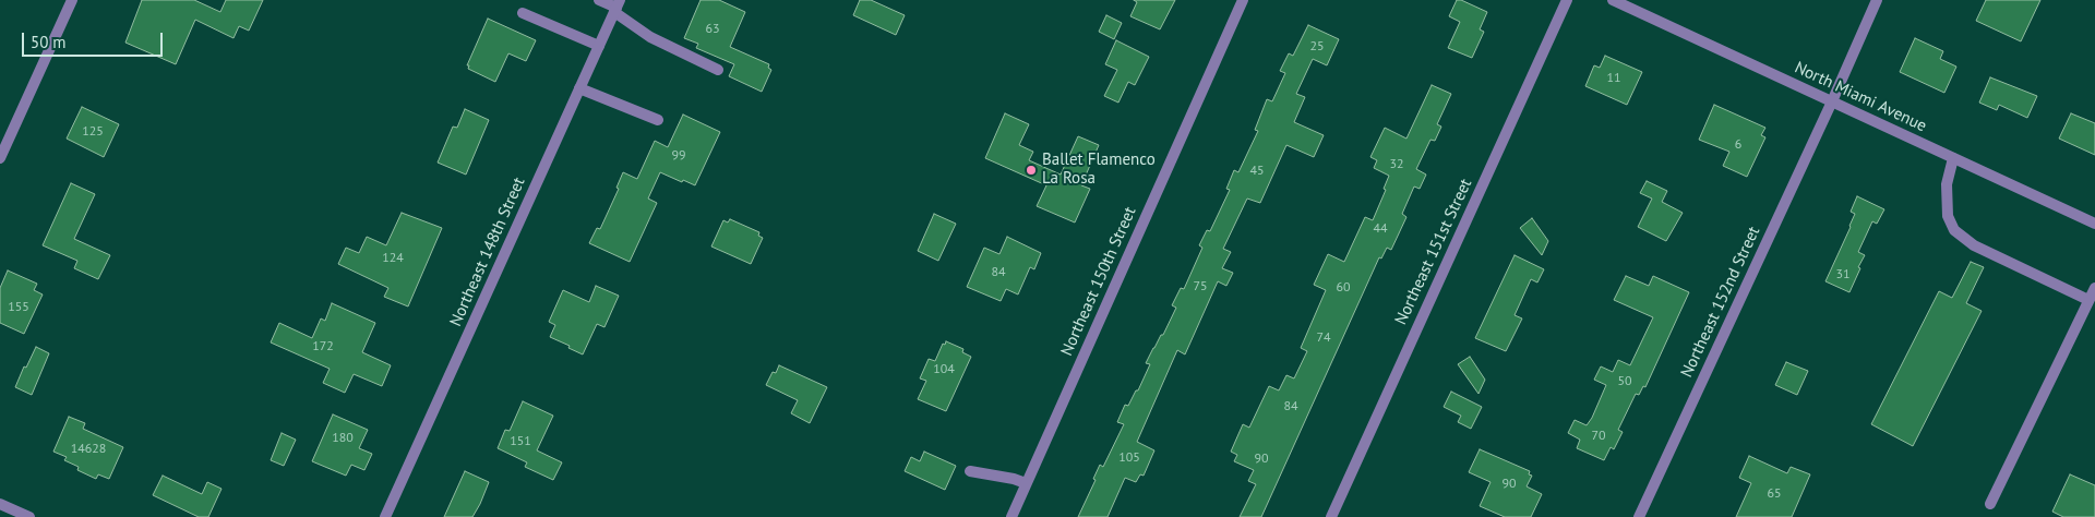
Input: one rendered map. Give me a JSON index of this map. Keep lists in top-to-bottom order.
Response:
{
  "streets": {
    "street": [
      "North Miami Avenue",
      "Northeast 148th Street",
      "Northeast 151st Street",
      "Northeast 150th Street",
      "Northeast 152nd Street"
    ]
  },
  "crossings": [
    ["North Miami Avenue", "Northeast 152nd Street"]
  ],
  "places": ["Ballet Flamenco La Rosa"],
  "house_numbers": [
    "63",
    "25",
    "11",
    "125",
    "6",
    "99",
    "32",
    "45",
    "44",
    "124",
    "84",
    "31",
    "75",
    "60",
    "155",
    "74",
    "172",
    "104",
    "50",
    "84",
    "70",
    "180",
    "151",
    "14628",
    "105",
    "90",
    "90",
    "65"
  ],
  "scale_bar": "50 m"
}
